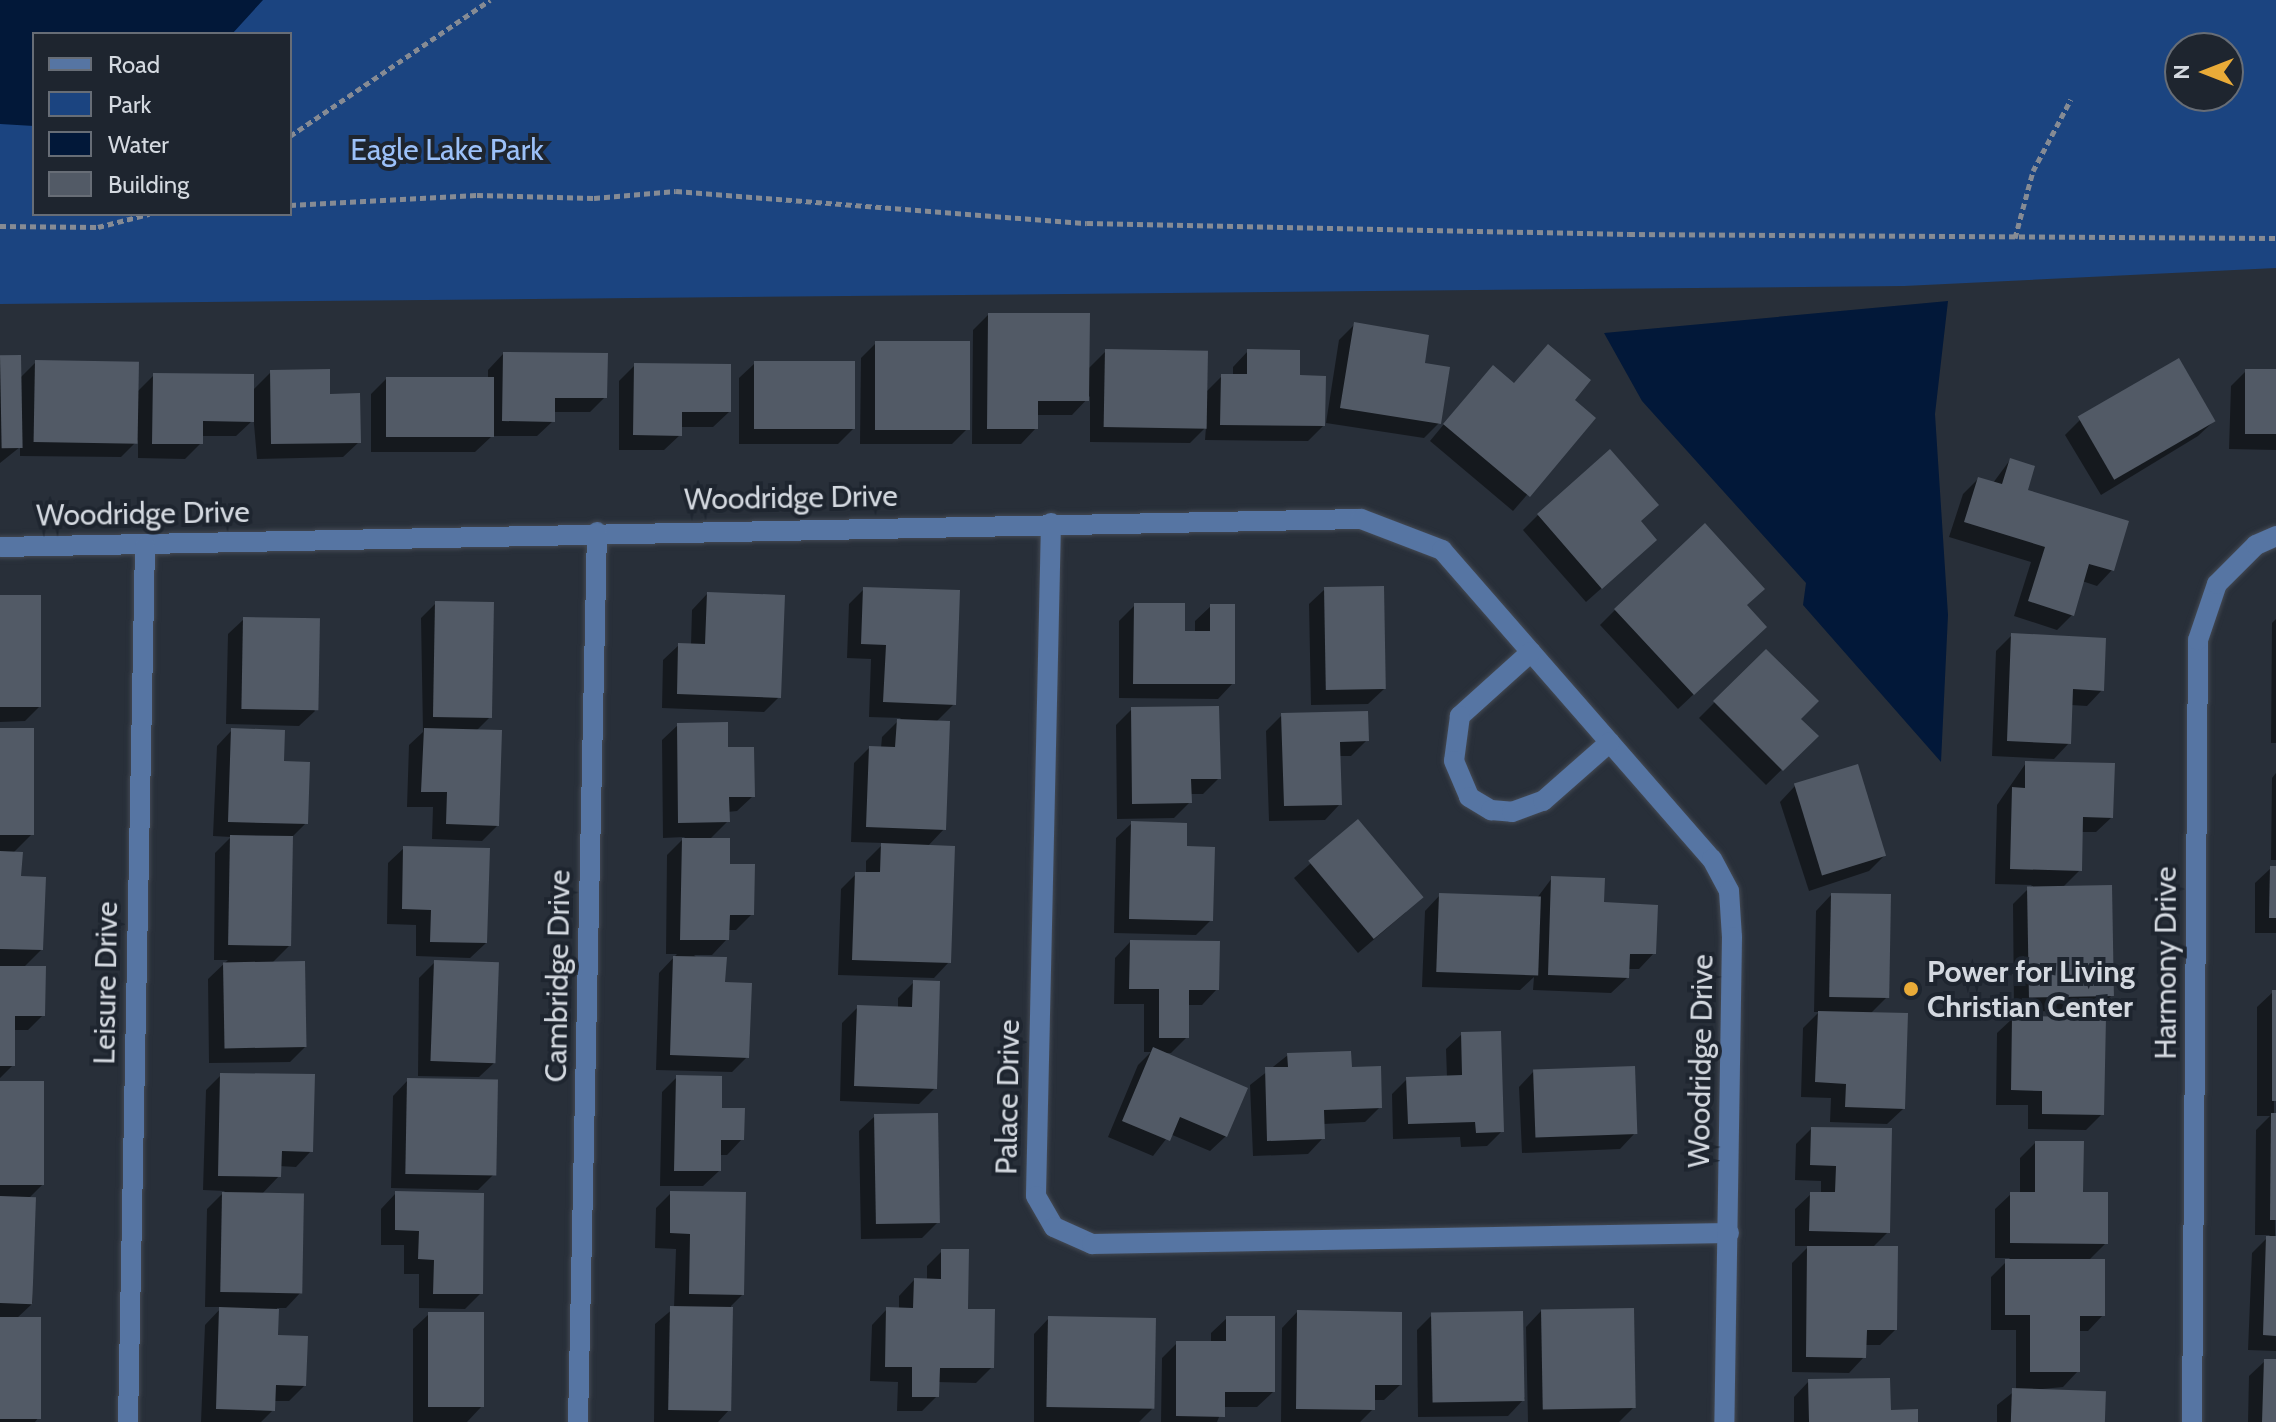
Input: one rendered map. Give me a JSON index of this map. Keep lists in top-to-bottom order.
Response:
{
  "streets": {
    "street": [
      "Woodridge Drive",
      "Harmony Drive",
      "Cambridge Drive",
      "Leisure Drive",
      "Palace Drive"
    ]
  },
  "crossings": [
    ["Woodridge Drive", "Cambridge Drive"],
    ["Woodridge Drive", "Leisure Drive"],
    ["Woodridge Drive", "Palace Drive"]
  ],
  "parks": ["Eagle Lake Park"],
  "places": ["Power for Living Christian Center"],
  "legend": [
    "Road",
    "Park",
    "Water",
    "Building"
  ],
  "north": "left"
}
